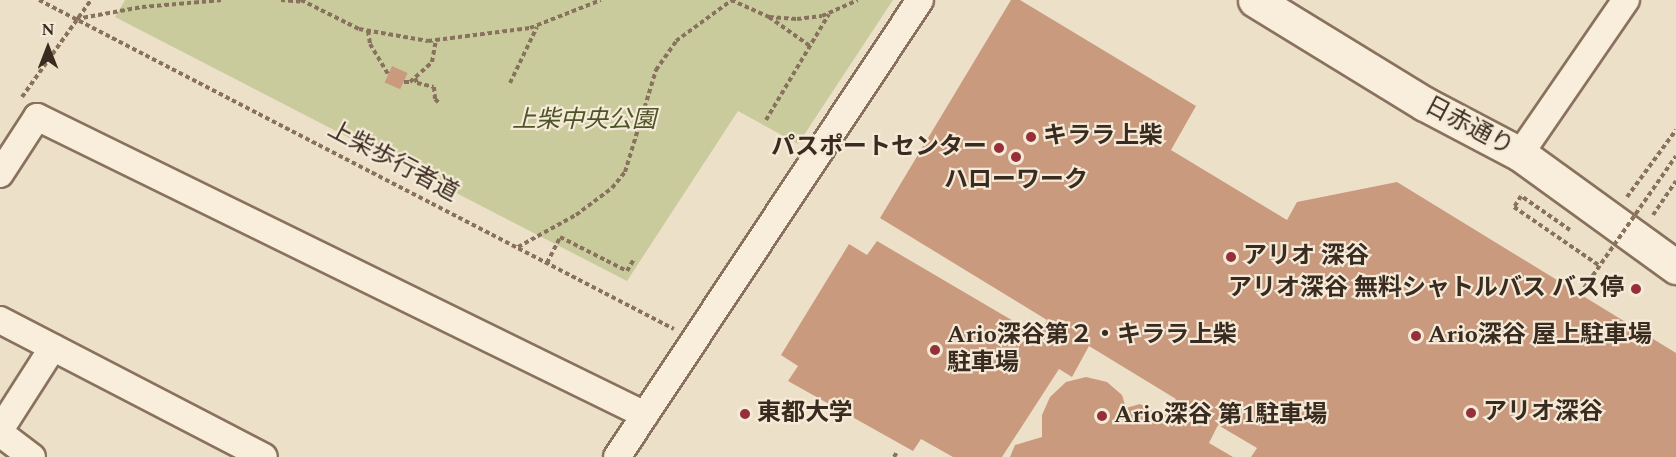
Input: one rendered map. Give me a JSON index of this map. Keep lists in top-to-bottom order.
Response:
{
  "streets": {
    "street": ["日赤通り"],
    "path": ["上柴歩行者道"]
  },
  "parks": ["上柴中央公園"],
  "places": [
    "キララ上柴",
    "パスポートセンター",
    "ハローワーク",
    "アリオ 深谷",
    "アリオ深谷 無料シャトルバス バス停",
    "Ario深谷 屋上駐車場",
    "Ario深谷第２・キララ上柴 駐車場",
    "アリオ深谷",
    "東都大学",
    "Ario深谷 第1駐車場"
  ],
  "north": "top"
}
